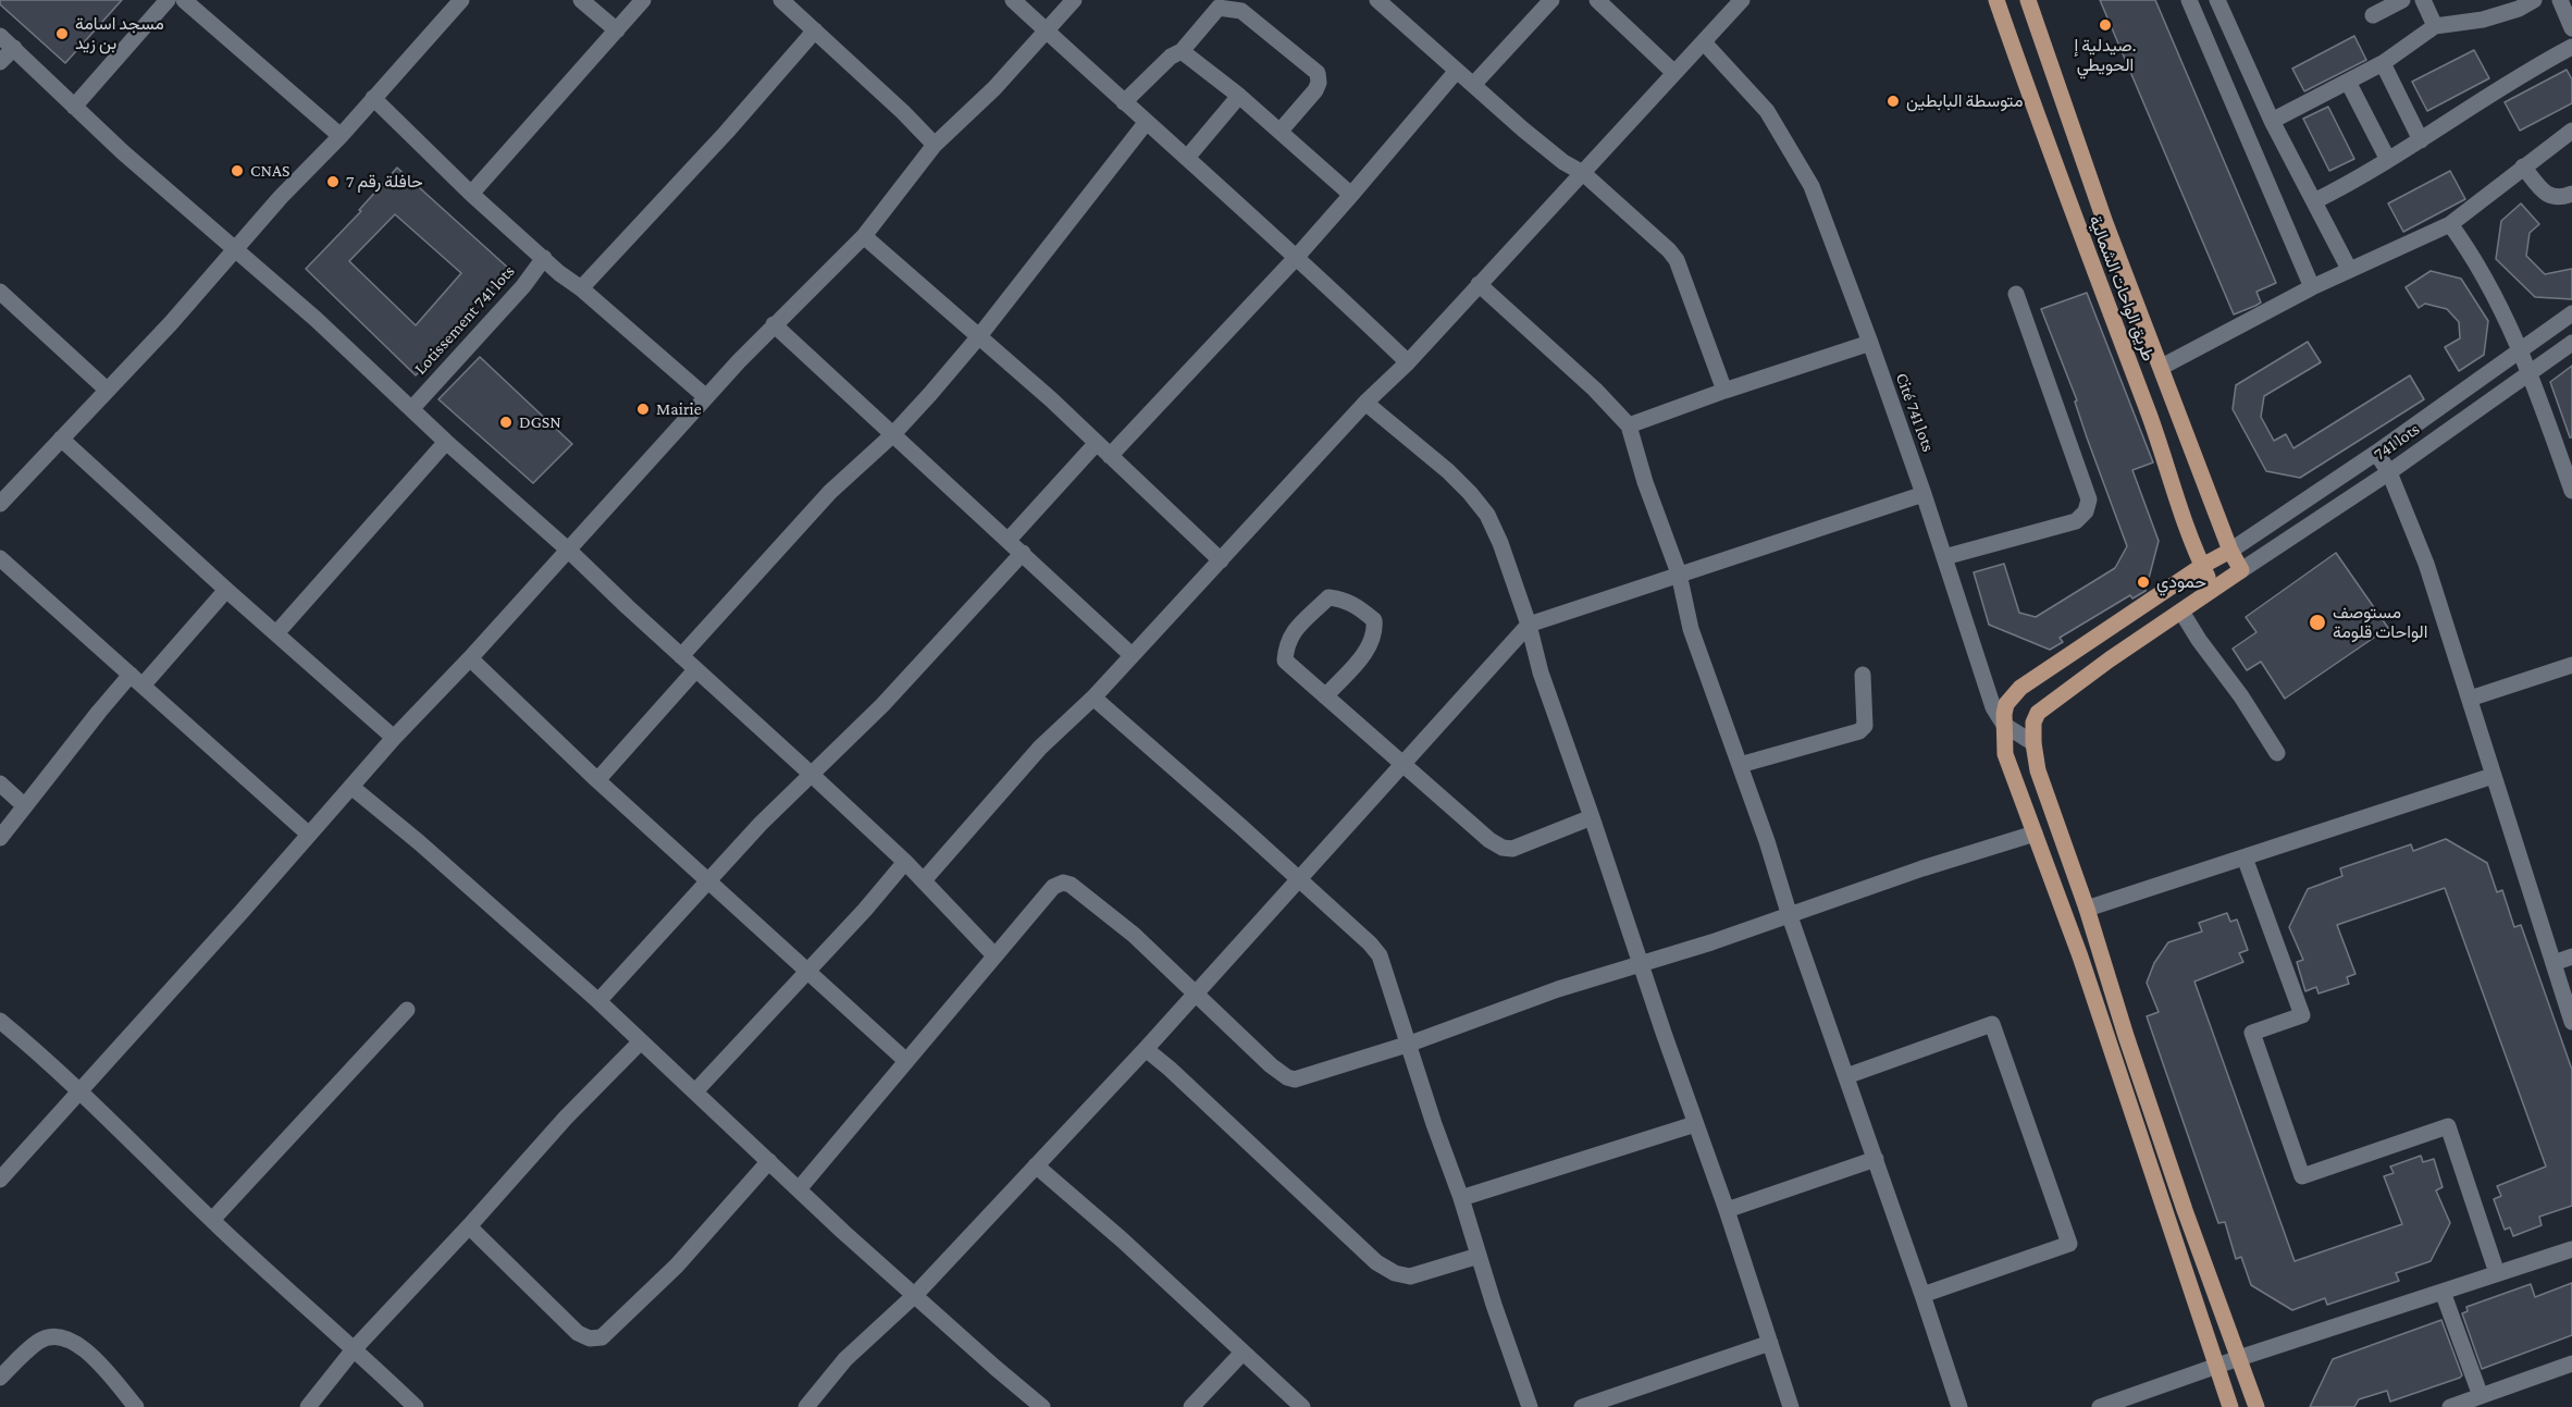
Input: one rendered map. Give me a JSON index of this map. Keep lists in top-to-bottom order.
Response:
{
  "streets": {
    "main road": ["طريق الواحات الشمالية"],
    "street": ["Lotissement 741 lots", "Cité 741 lots", "741 lots"]
  },
  "crossings": [
    ["طريق الواحات الشمالية", "741 lots"]
  ],
  "places": [
    "صيدلية إ. الحويطي",
    "مسجد اسامة بن زيد",
    "متوسطة البابطين",
    "CNAS",
    "حافلة رقم 7",
    "Mairie",
    "DGSN",
    "حمودي",
    "مستوصف الواحات قلومة"
  ]
}
